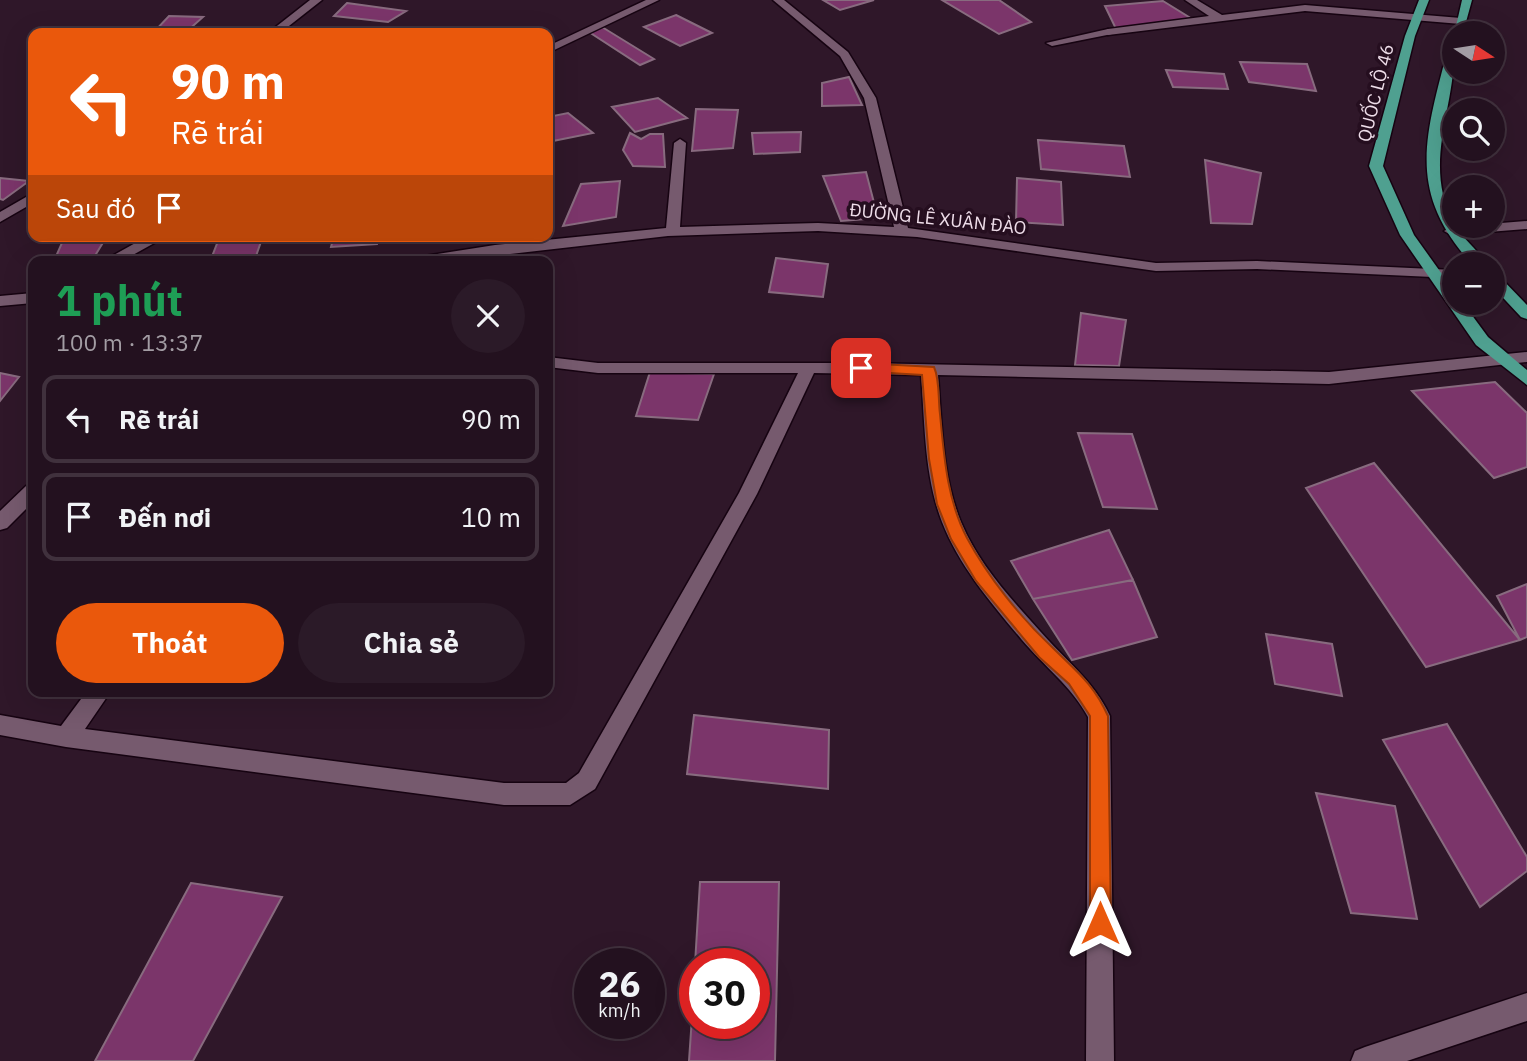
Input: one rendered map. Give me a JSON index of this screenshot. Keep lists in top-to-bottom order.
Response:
{
  "streets": {
    "highway": ["QUỐC LỘ 46"],
    "street": ["ĐƯỜNG LÊ XUÂN ĐÀO"]
  },
  "crossings": [
    ["QUỐC LỘ 46", "ĐƯỜNG LÊ XUÂN ĐÀO"]
  ],
  "north": "right",
  "page": {
    "map_buttons": ["+", "−"],
    "turn": ["90 m", "Rẽ trái"],
    "then": "Sau đó",
    "heading": ["1 phút", "100 m · 13:37"],
    "list": [
      {
        "name": "Rẽ trái",
        "value": "90 m"
      },
      {
        "name": "Đến nơi",
        "value": "10 m"
      }
    ],
    "buttons": ["Thoát", "Chia sẻ"],
    "speed": "26 km/h",
    "limit": "30"
  }
}
